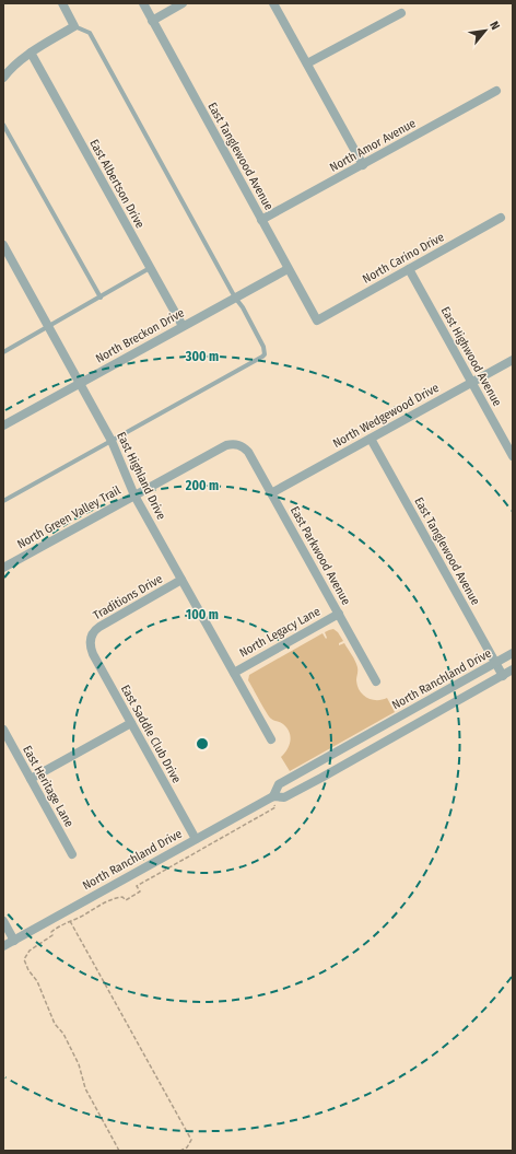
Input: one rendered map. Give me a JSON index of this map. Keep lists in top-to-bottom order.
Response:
{
  "streets": {
    "street": [
      "North Amor Avenue",
      "East Tanglewood Avenue",
      "East Albertson Drive",
      "North Carino Drive",
      "North Breckon Drive",
      "East Highwood Avenue",
      "North Wedgewood Drive",
      "East Highland Drive",
      "North Green Valley Trail",
      "East Parkwood Avenue",
      "Traditions Drive",
      "North Legacy Lane",
      "North Ranchland Drive",
      "East Saddle Club Drive",
      "East Heritage Lane"
    ]
  },
  "crossings": [
    ["North Amor Avenue", "East Tanglewood Avenue"],
    ["East Tanglewood Avenue", "North Carino Drive"],
    ["East Tanglewood Avenue", "North Breckon Drive"],
    ["East Tanglewood Avenue", "North Wedgewood Drive"],
    ["East Tanglewood Avenue", "North Ranchland Drive"],
    ["East Albertson Drive", "North Breckon Drive"],
    ["North Carino Drive", "East Highwood Avenue"],
    ["North Breckon Drive", "East Highland Drive"],
    ["East Highwood Avenue", "North Wedgewood Drive"],
    ["North Wedgewood Drive", "East Parkwood Avenue"],
    ["East Highland Drive", "North Green Valley Trail"],
    ["East Highland Drive", "Traditions Drive"],
    ["East Highland Drive", "North Legacy Lane"],
    ["North Green Valley Trail", "East Parkwood Avenue"],
    ["East Parkwood Avenue", "North Legacy Lane"],
    ["Traditions Drive", "East Saddle Club Drive"],
    ["North Ranchland Drive", "East Saddle Club Drive"]
  ],
  "north": "top right",
  "rings": ["300 m", "200 m", "100 m"]
}
